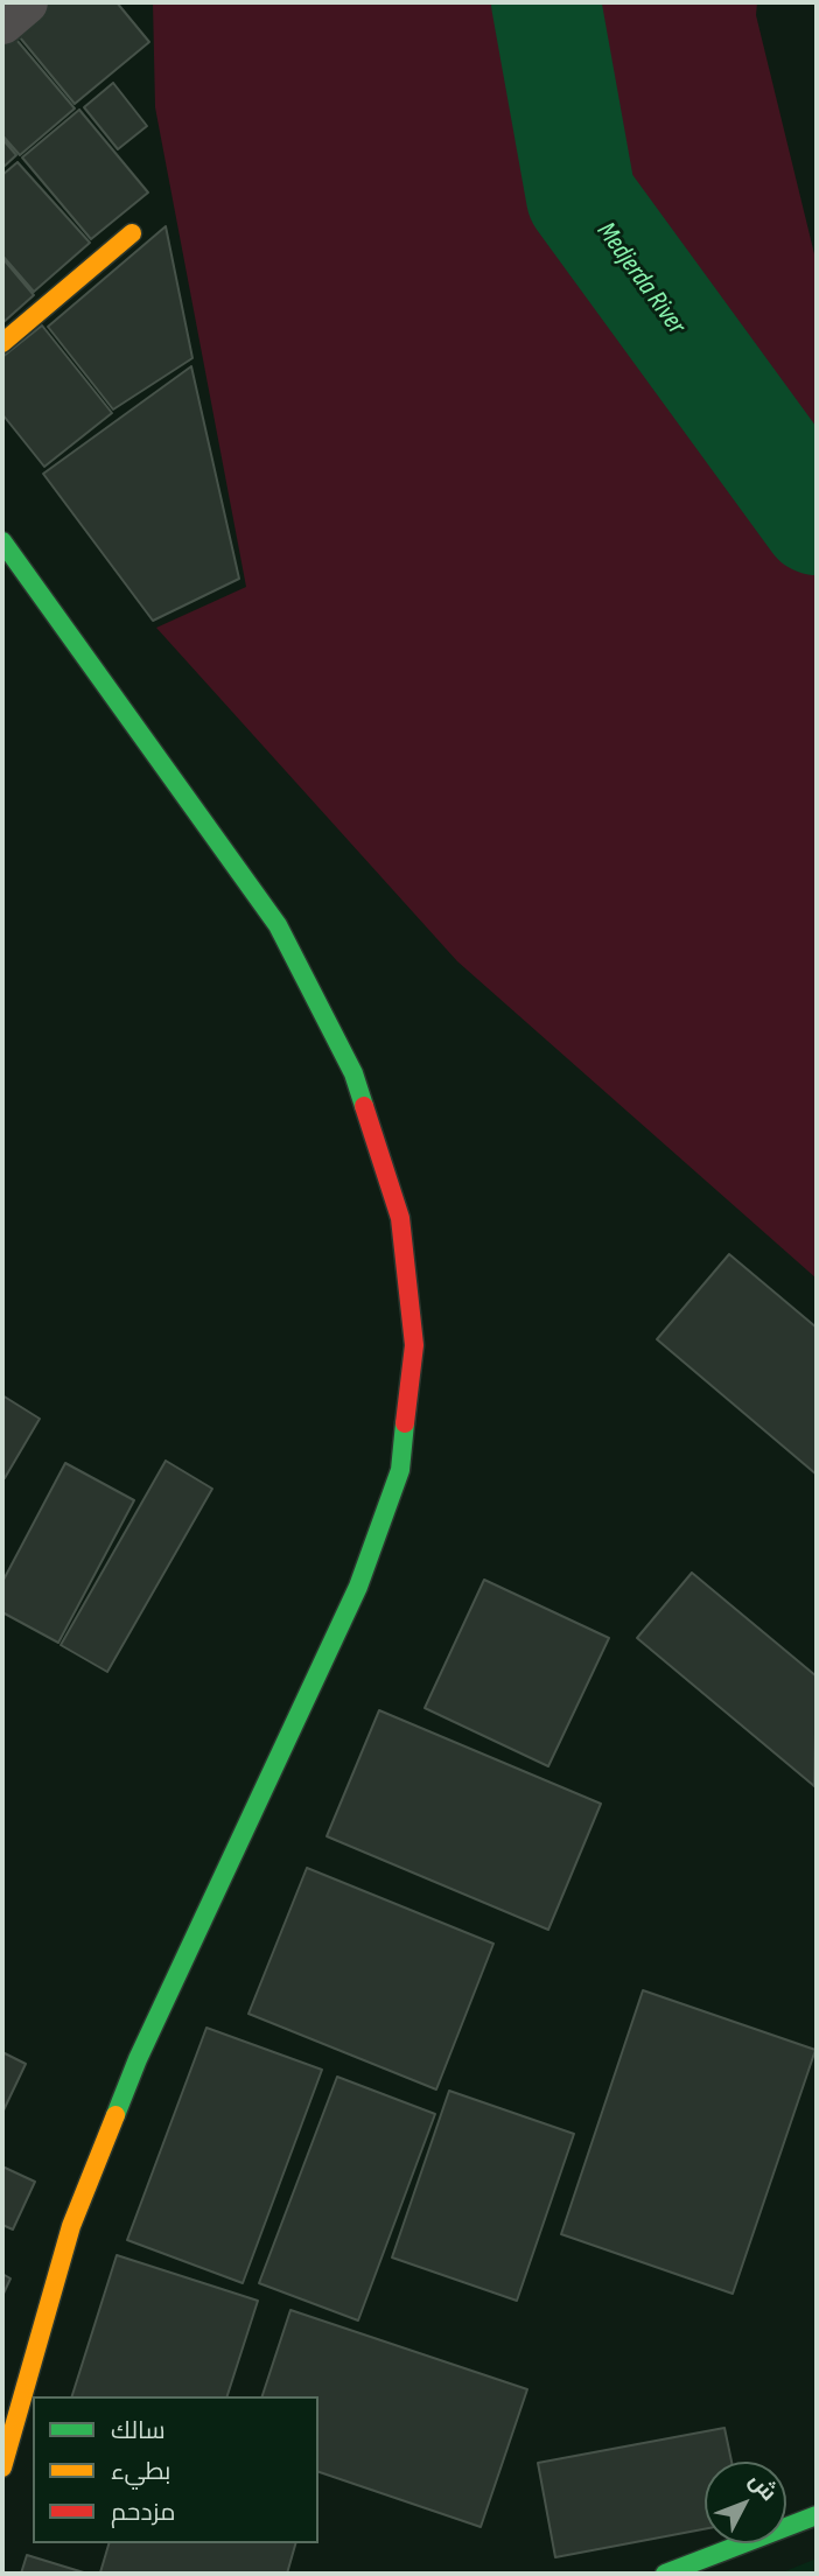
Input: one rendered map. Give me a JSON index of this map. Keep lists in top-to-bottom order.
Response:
{
  "water": ["Medjerda River"],
  "legend": ["سالك", "بطيء", "مزدحم"],
  "north": "top right"
}
